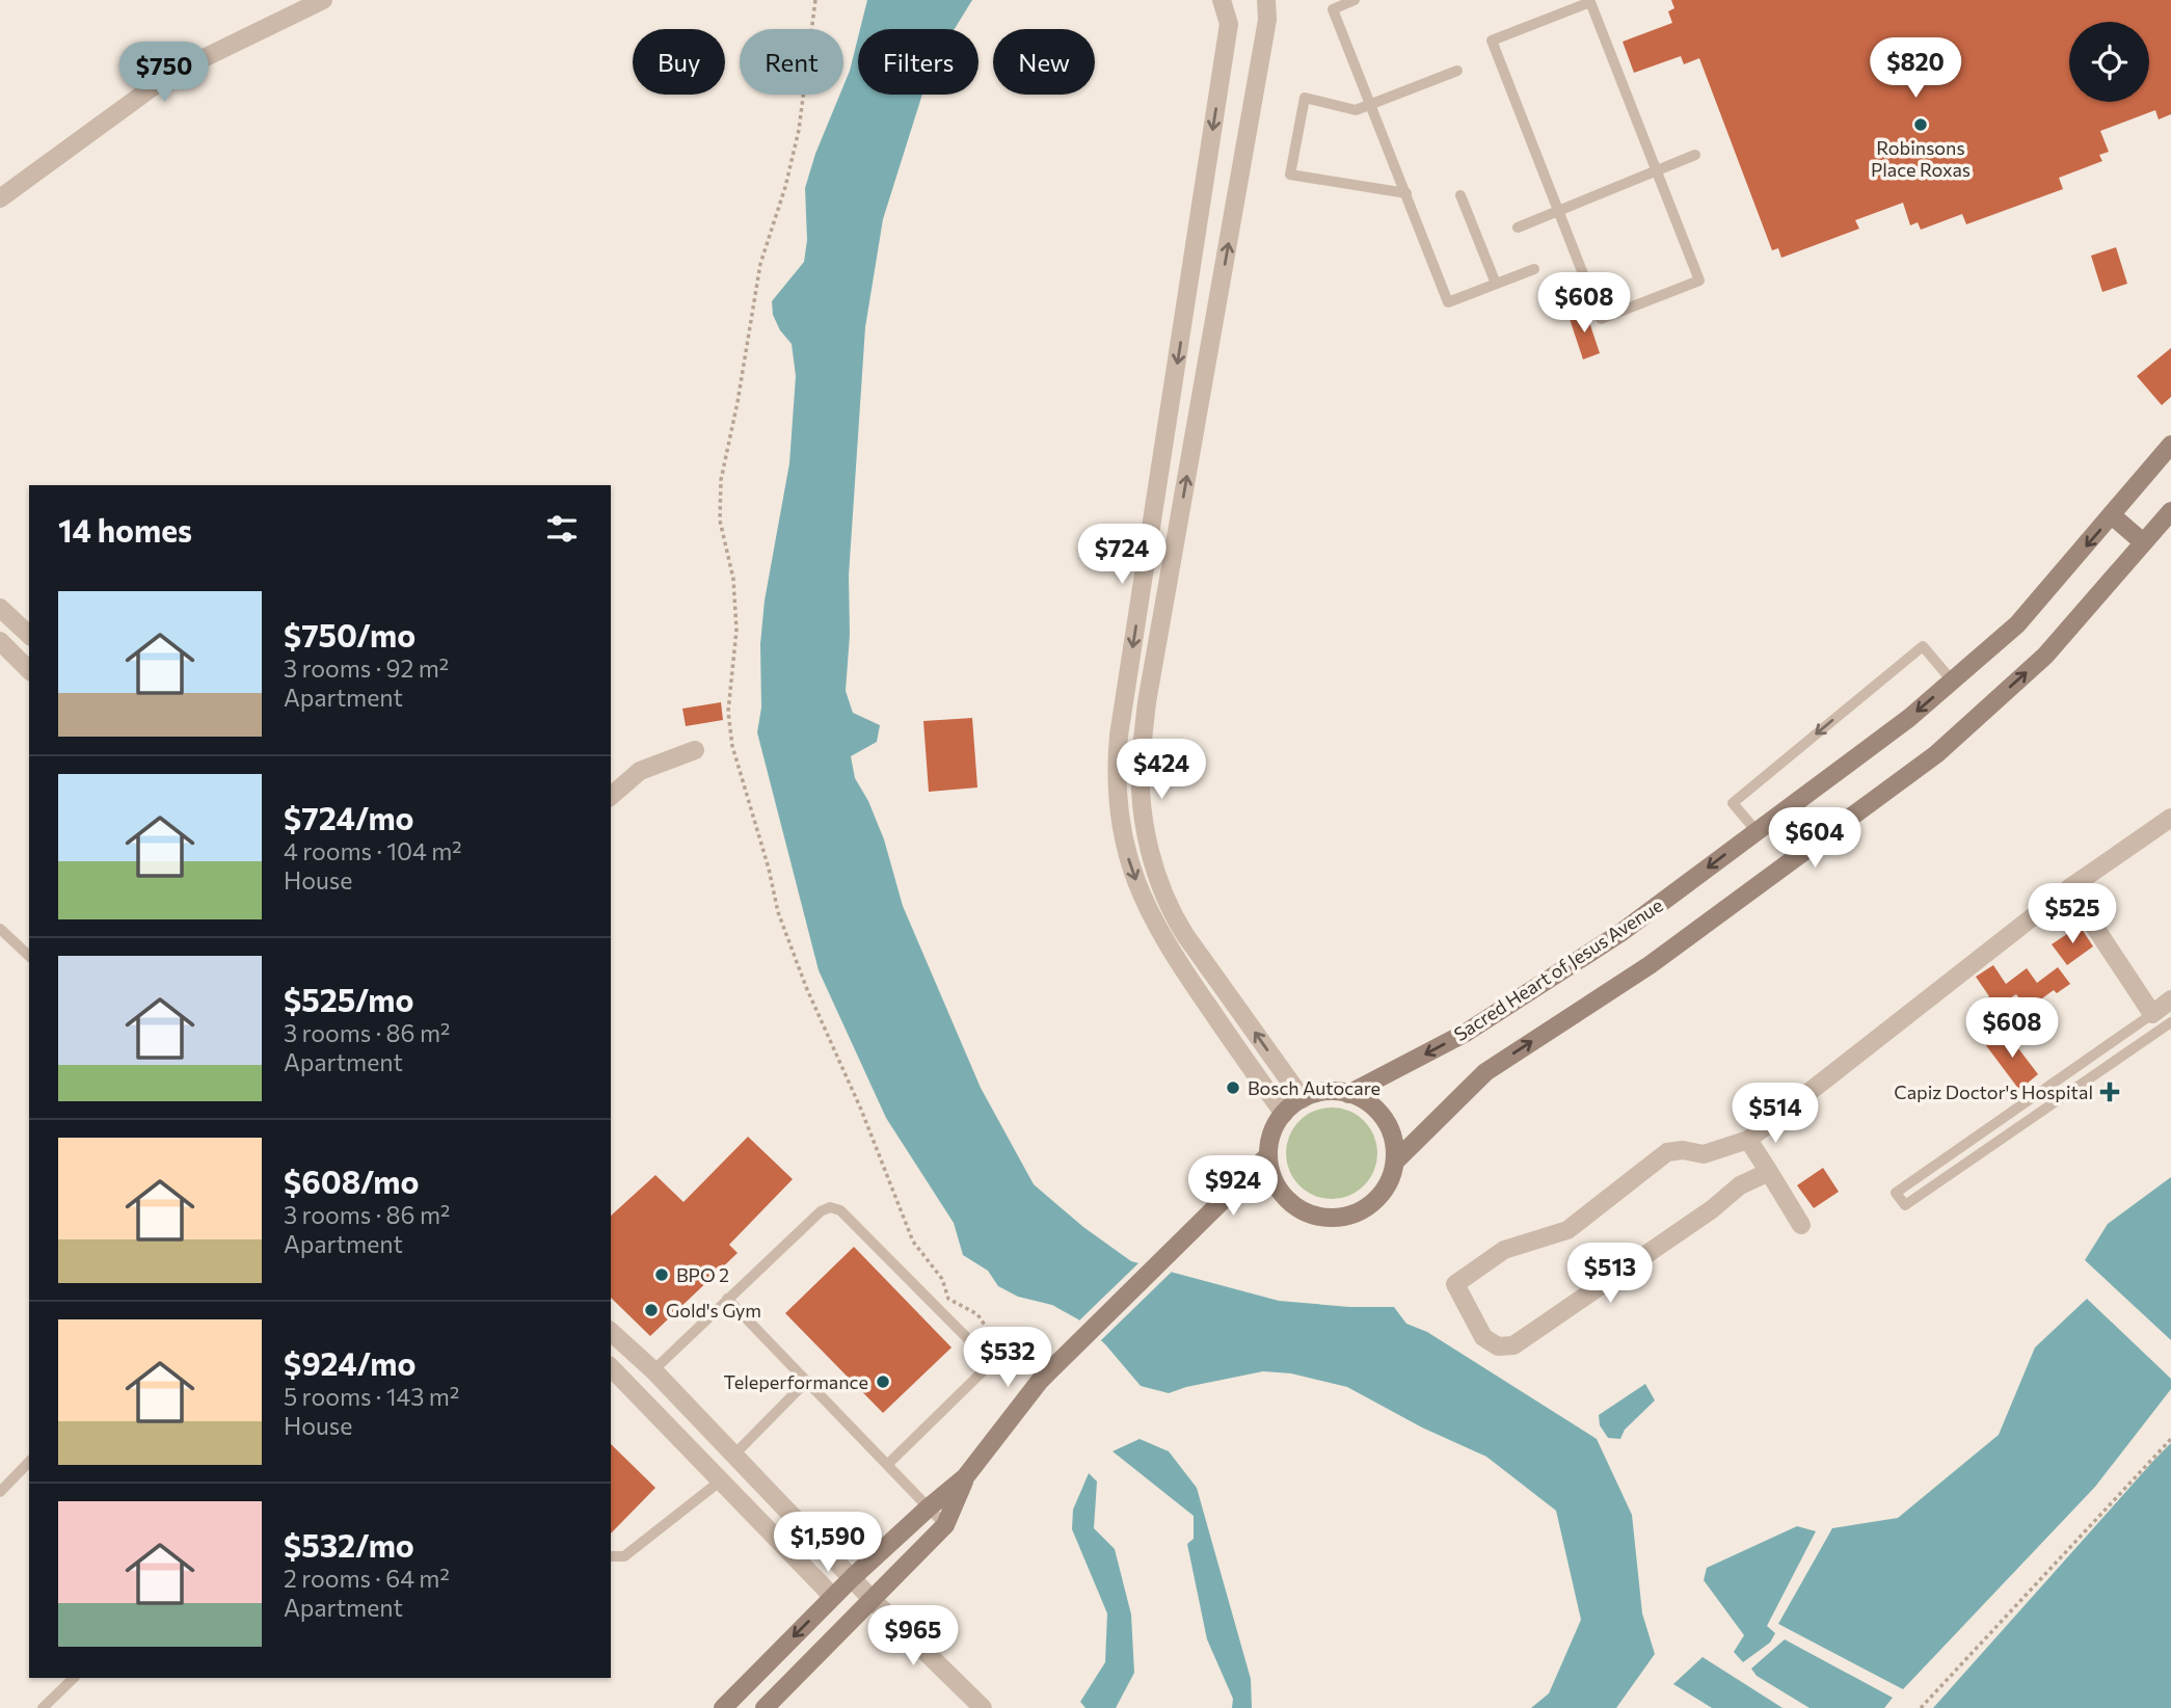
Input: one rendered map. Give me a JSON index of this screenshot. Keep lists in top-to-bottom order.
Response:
{
  "streets": {
    "main road": ["Sacred Heart of Jesus Avenue"]
  },
  "places": {
    "other": [
      "Robinsons Place Roxas",
      "Bosch Autocare",
      "BPO 2",
      "Gold's Gym",
      "Teleperformance"
    ],
    "health": ["Capiz Doctor's Hospital"]
  },
  "page": {
    "chip": [
      "Buy",
      "Rent",
      "Filters",
      "New"
    ],
    "price": [
      "$820",
      "$750",
      "$608",
      "$724",
      "$424",
      "$604",
      "$525",
      "$608",
      "$514",
      "$924",
      "$513",
      "$532",
      "$1,590",
      "$965"
    ],
    "heading": "14 homes",
    "list": [
      {
        "name": "$750/mo",
        "note": "3 rooms · 92 m² · Apartment"
      },
      {
        "name": "$724/mo",
        "note": "4 rooms · 104 m² · House"
      },
      {
        "name": "$525/mo",
        "note": "3 rooms · 86 m² · Apartment"
      },
      {
        "name": "$608/mo",
        "note": "3 rooms · 86 m² · Apartment"
      },
      {
        "name": "$924/mo",
        "note": "5 rooms · 143 m² · House"
      },
      {
        "name": "$532/mo",
        "note": "2 rooms · 64 m² · Apartment"
      }
    ]
  }
}
